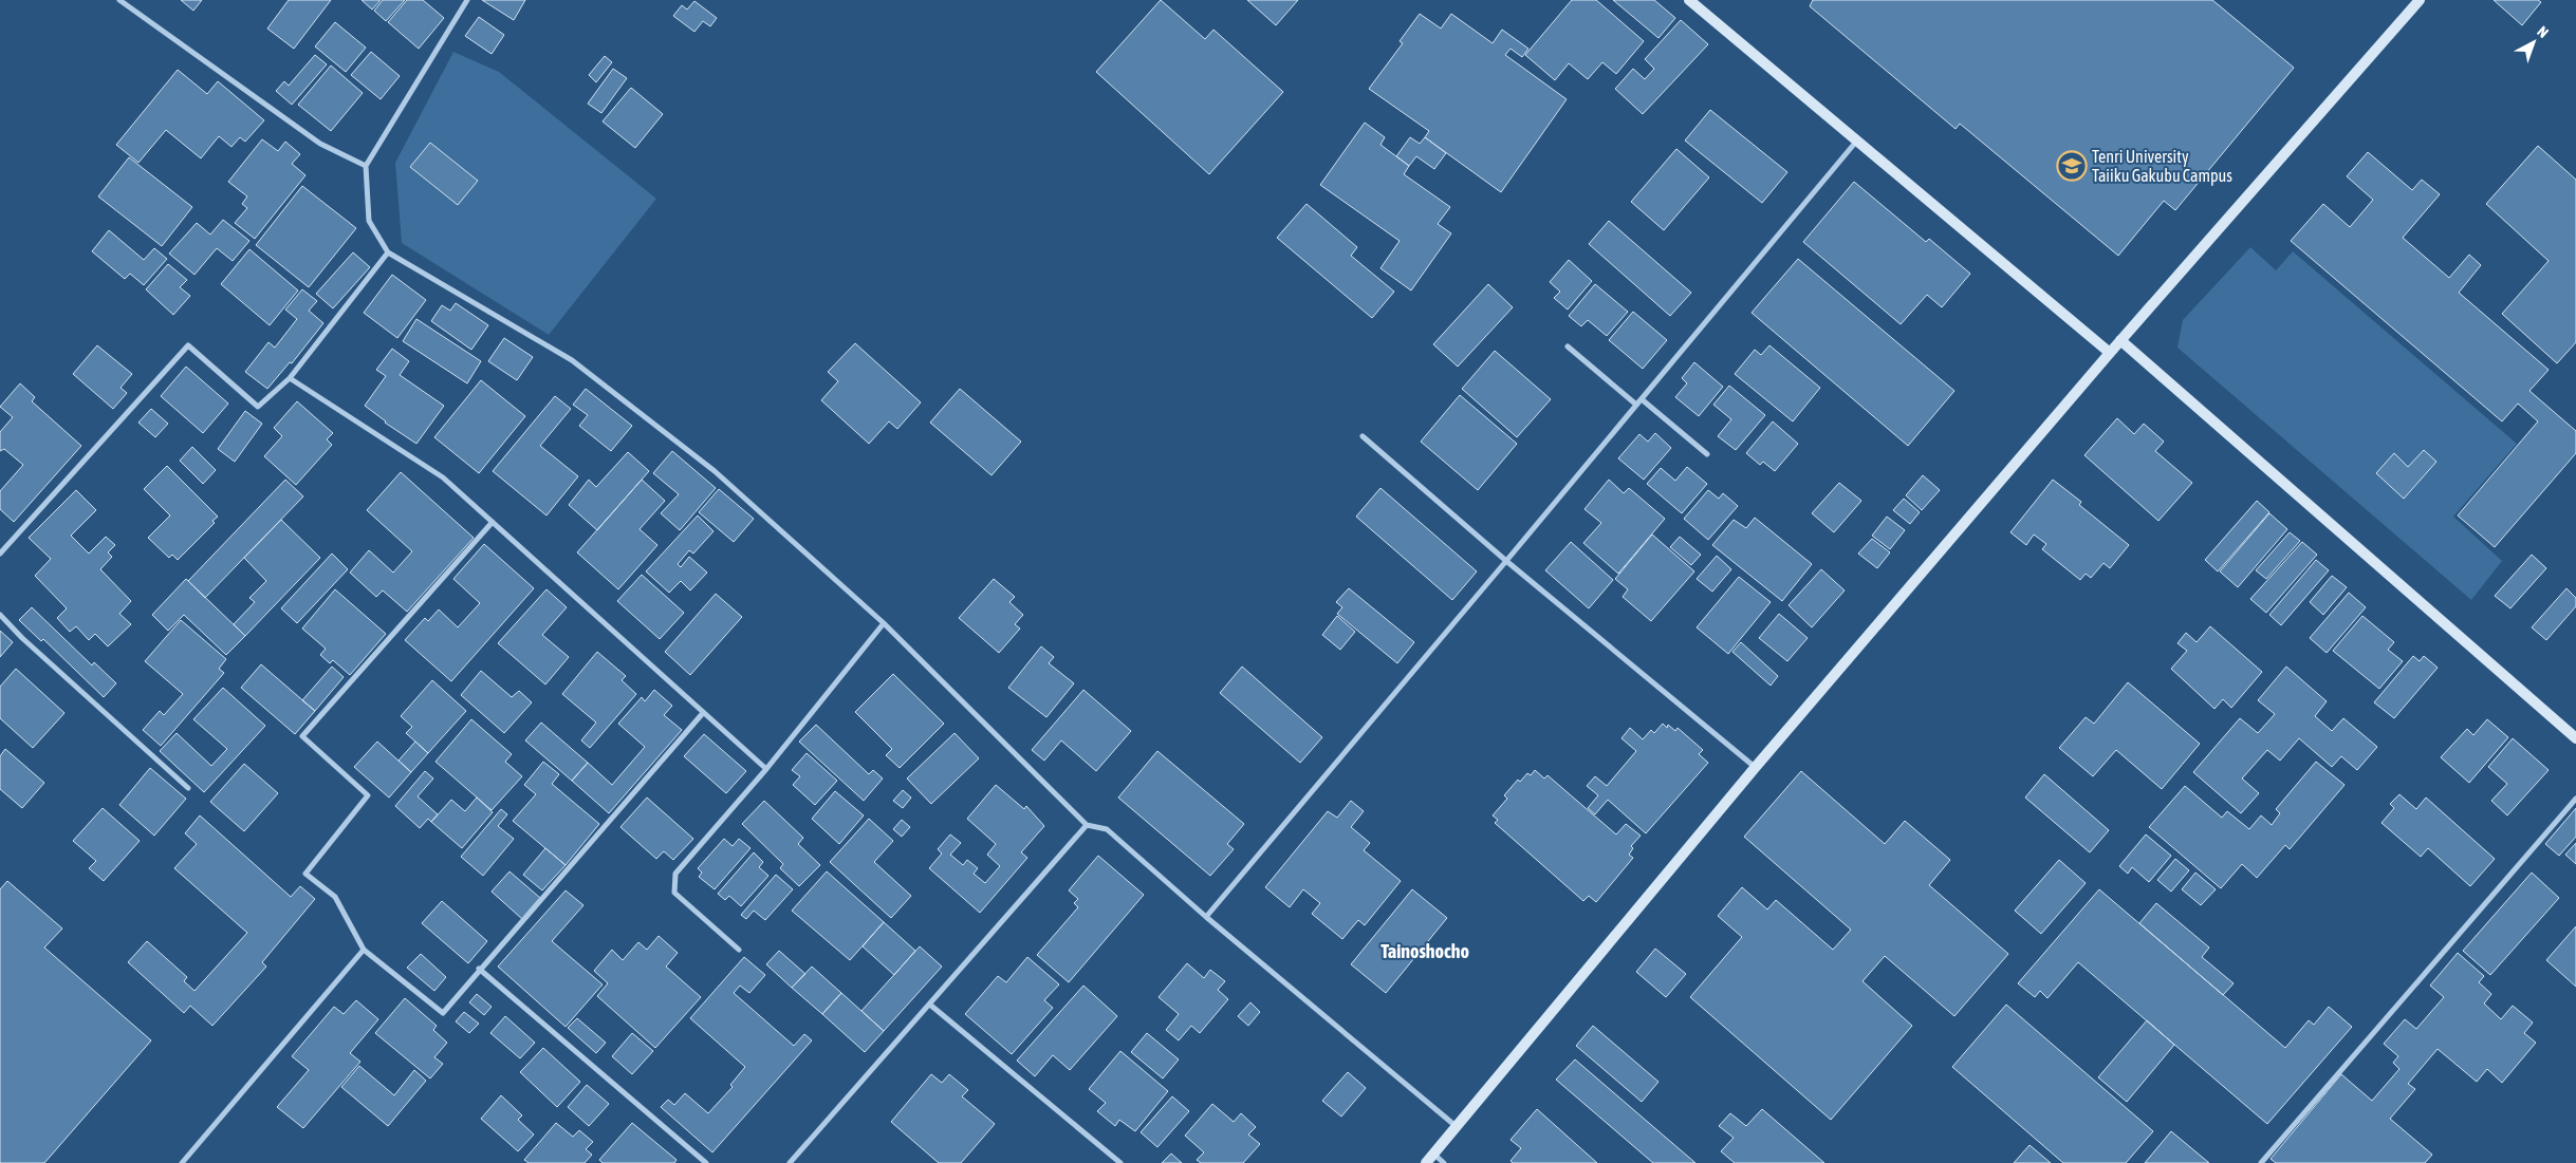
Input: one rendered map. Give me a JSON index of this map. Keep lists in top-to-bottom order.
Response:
{
  "districts": ["Tainoshocho"],
  "places": {
    "school or university": ["Tenri University Taiiku Gakubu Campus"]
  },
  "north": "top right"
}
